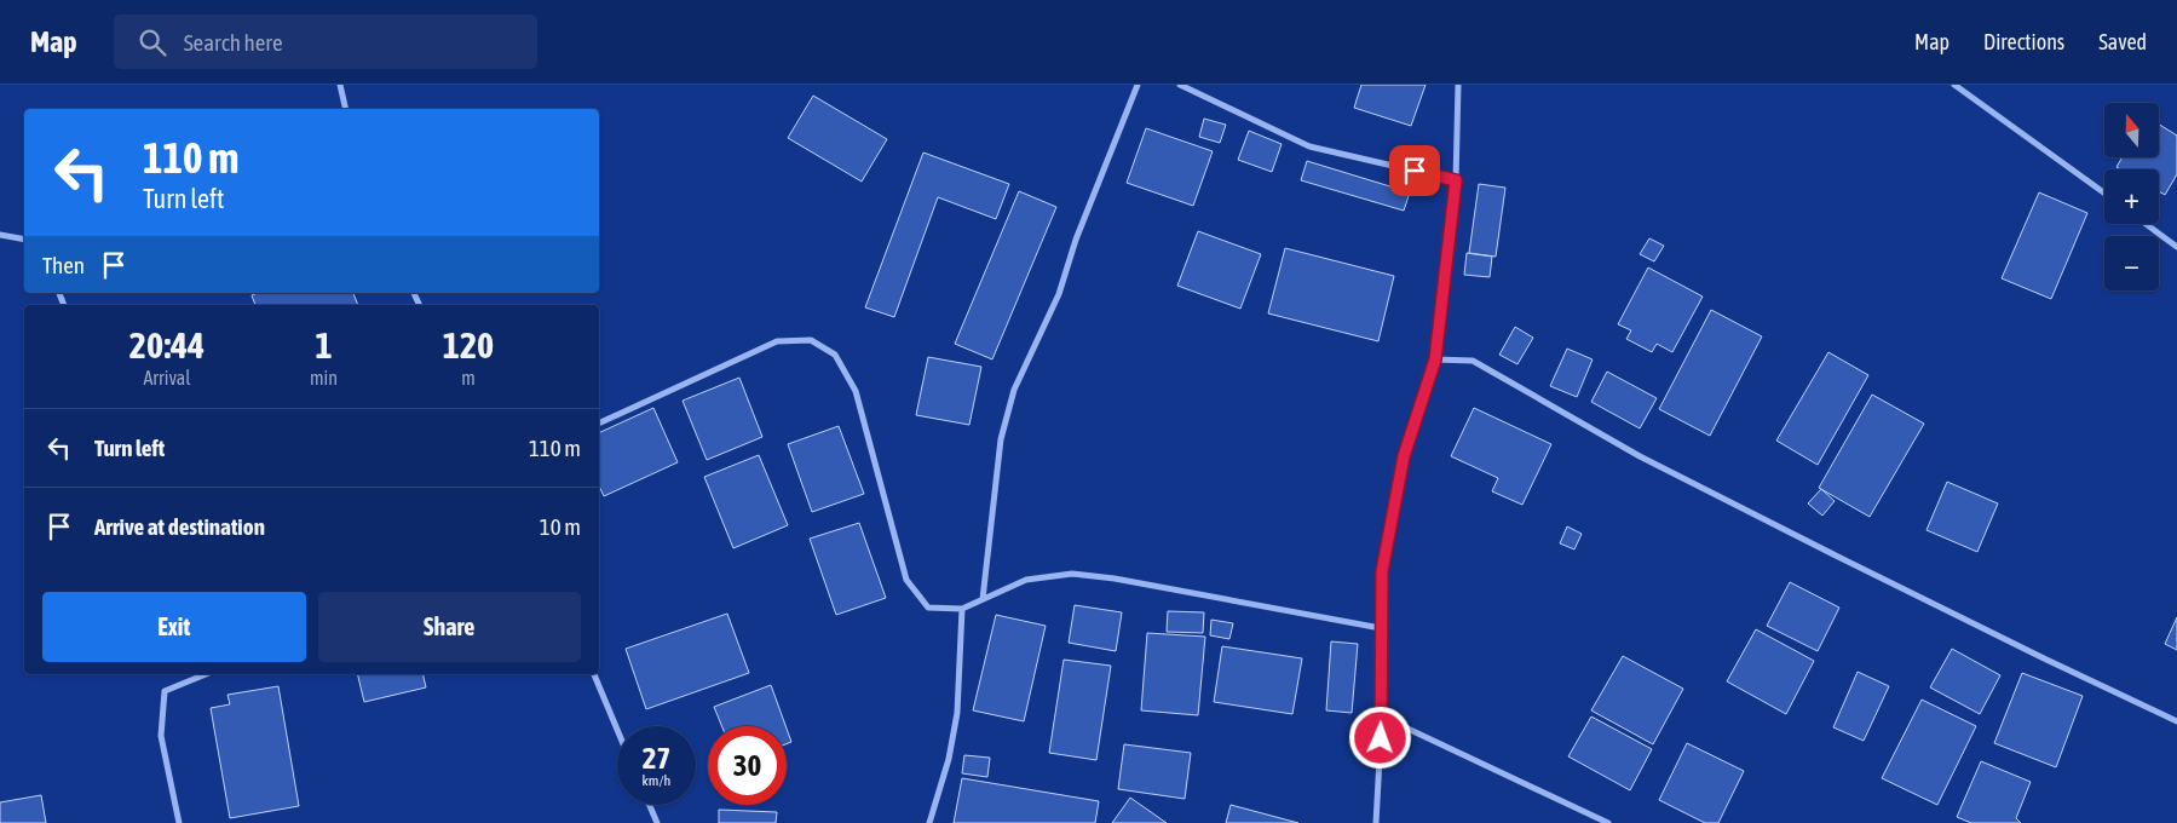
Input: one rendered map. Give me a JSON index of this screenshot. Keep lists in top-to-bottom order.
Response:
{
  "north": "top",
  "page": {
    "header": "Map",
    "search": "Search here",
    "nav": ["Map", "Directions", "Saved"],
    "map_buttons": ["+", "−"],
    "turn": ["110 m", "Turn left"],
    "then": "Then",
    "eta": [
      "20:44",
      "Arrival",
      "1",
      "min",
      "120",
      "m"
    ],
    "list": [
      {
        "name": "Turn left",
        "value": "110 m"
      },
      {
        "name": "Arrive at destination",
        "value": "10 m"
      }
    ],
    "buttons": ["Exit", "Share"],
    "speed": "27 km/h",
    "limit": "30"
  }
}
